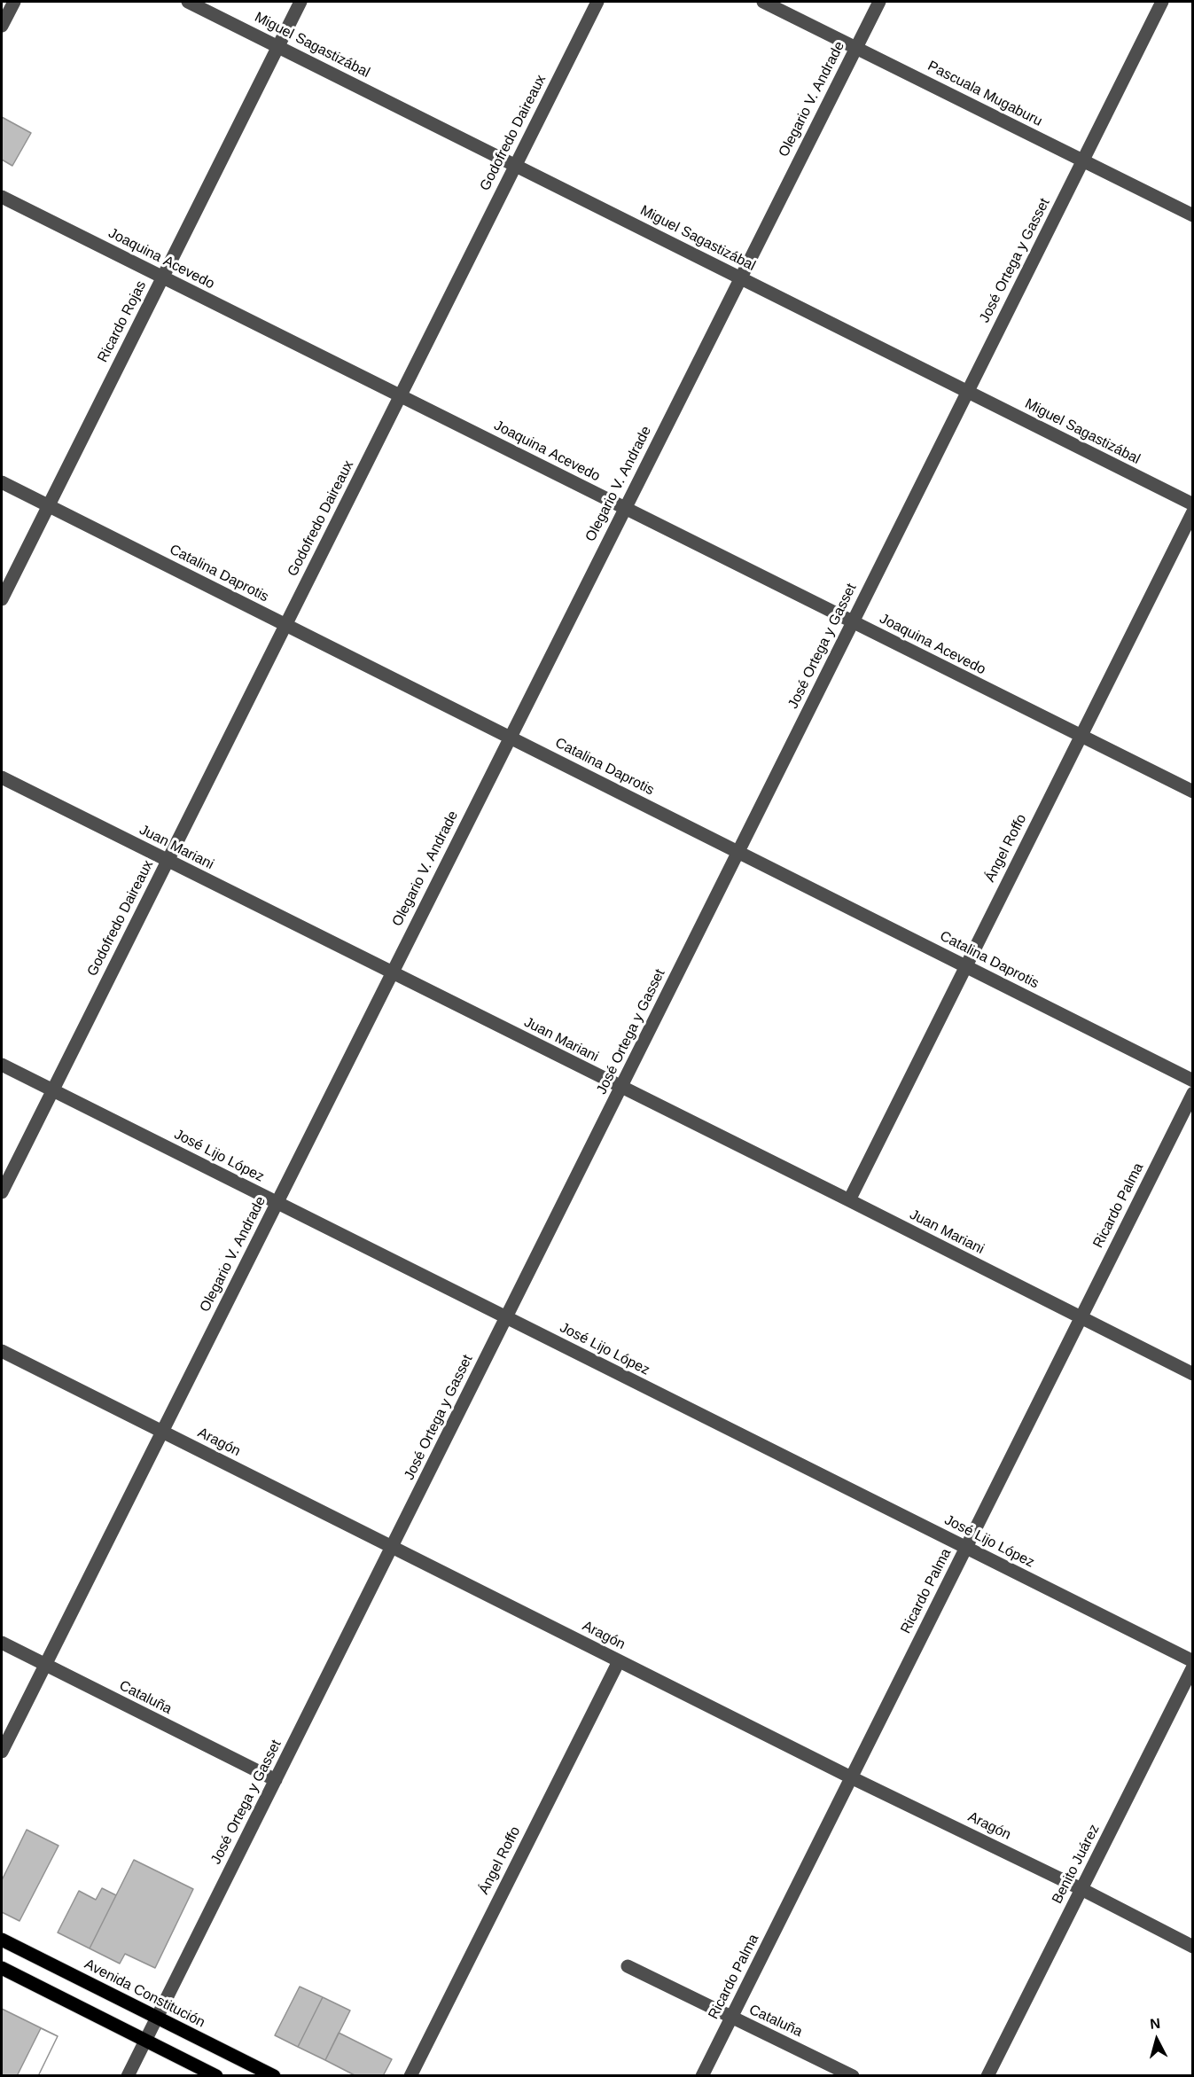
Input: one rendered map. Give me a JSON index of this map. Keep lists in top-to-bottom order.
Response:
{
  "streets": {
    "main road": ["Avenida Constitución"],
    "street": [
      "Miguel Sagastizábal",
      "Pascuala Mugaburu",
      "Olegario V. Andrade",
      "Godofredo Daireaux",
      "Joaquina Acevedo",
      "José Ortega y Gasset",
      "Ricardo Rojas",
      "Catalina Daprotis",
      "Juan Mariani",
      "Ángel Roffo",
      "José Lijo López",
      "Ricardo Palma",
      "Aragón",
      "Cataluña",
      "Benito Juárez"
    ]
  },
  "crossings": [
    ["Miguel Sagastizábal", "Olegario V. Andrade"],
    ["Miguel Sagastizábal", "Godofredo Daireaux"],
    ["Miguel Sagastizábal", "José Ortega y Gasset"],
    ["Miguel Sagastizábal", "Ricardo Rojas"],
    ["Pascuala Mugaburu", "Olegario V. Andrade"],
    ["Pascuala Mugaburu", "José Ortega y Gasset"],
    ["Olegario V. Andrade", "Joaquina Acevedo"],
    ["Olegario V. Andrade", "Catalina Daprotis"],
    ["Olegario V. Andrade", "Juan Mariani"],
    ["Olegario V. Andrade", "José Lijo López"],
    ["Olegario V. Andrade", "Aragón"],
    ["Olegario V. Andrade", "Cataluña"],
    ["Godofredo Daireaux", "Joaquina Acevedo"],
    ["Godofredo Daireaux", "Catalina Daprotis"],
    ["Godofredo Daireaux", "Juan Mariani"],
    ["Godofredo Daireaux", "José Lijo López"],
    ["Joaquina Acevedo", "José Ortega y Gasset"],
    ["Joaquina Acevedo", "Ricardo Rojas"],
    ["Joaquina Acevedo", "Ángel Roffo"],
    ["José Ortega y Gasset", "Catalina Daprotis"],
    ["José Ortega y Gasset", "Juan Mariani"],
    ["José Ortega y Gasset", "José Lijo López"],
    ["José Ortega y Gasset", "Aragón"],
    ["José Ortega y Gasset", "Cataluña"],
    ["José Ortega y Gasset", "Avenida Constitución"],
    ["Ricardo Rojas", "Catalina Daprotis"],
    ["Catalina Daprotis", "Ángel Roffo"],
    ["Juan Mariani", "Ángel Roffo"],
    ["Juan Mariani", "Ricardo Palma"],
    ["Ángel Roffo", "Aragón"],
    ["José Lijo López", "Ricardo Palma"],
    ["Ricardo Palma", "Aragón"],
    ["Ricardo Palma", "Cataluña"],
    ["Aragón", "Benito Juárez"]
  ],
  "north": "top"
}
